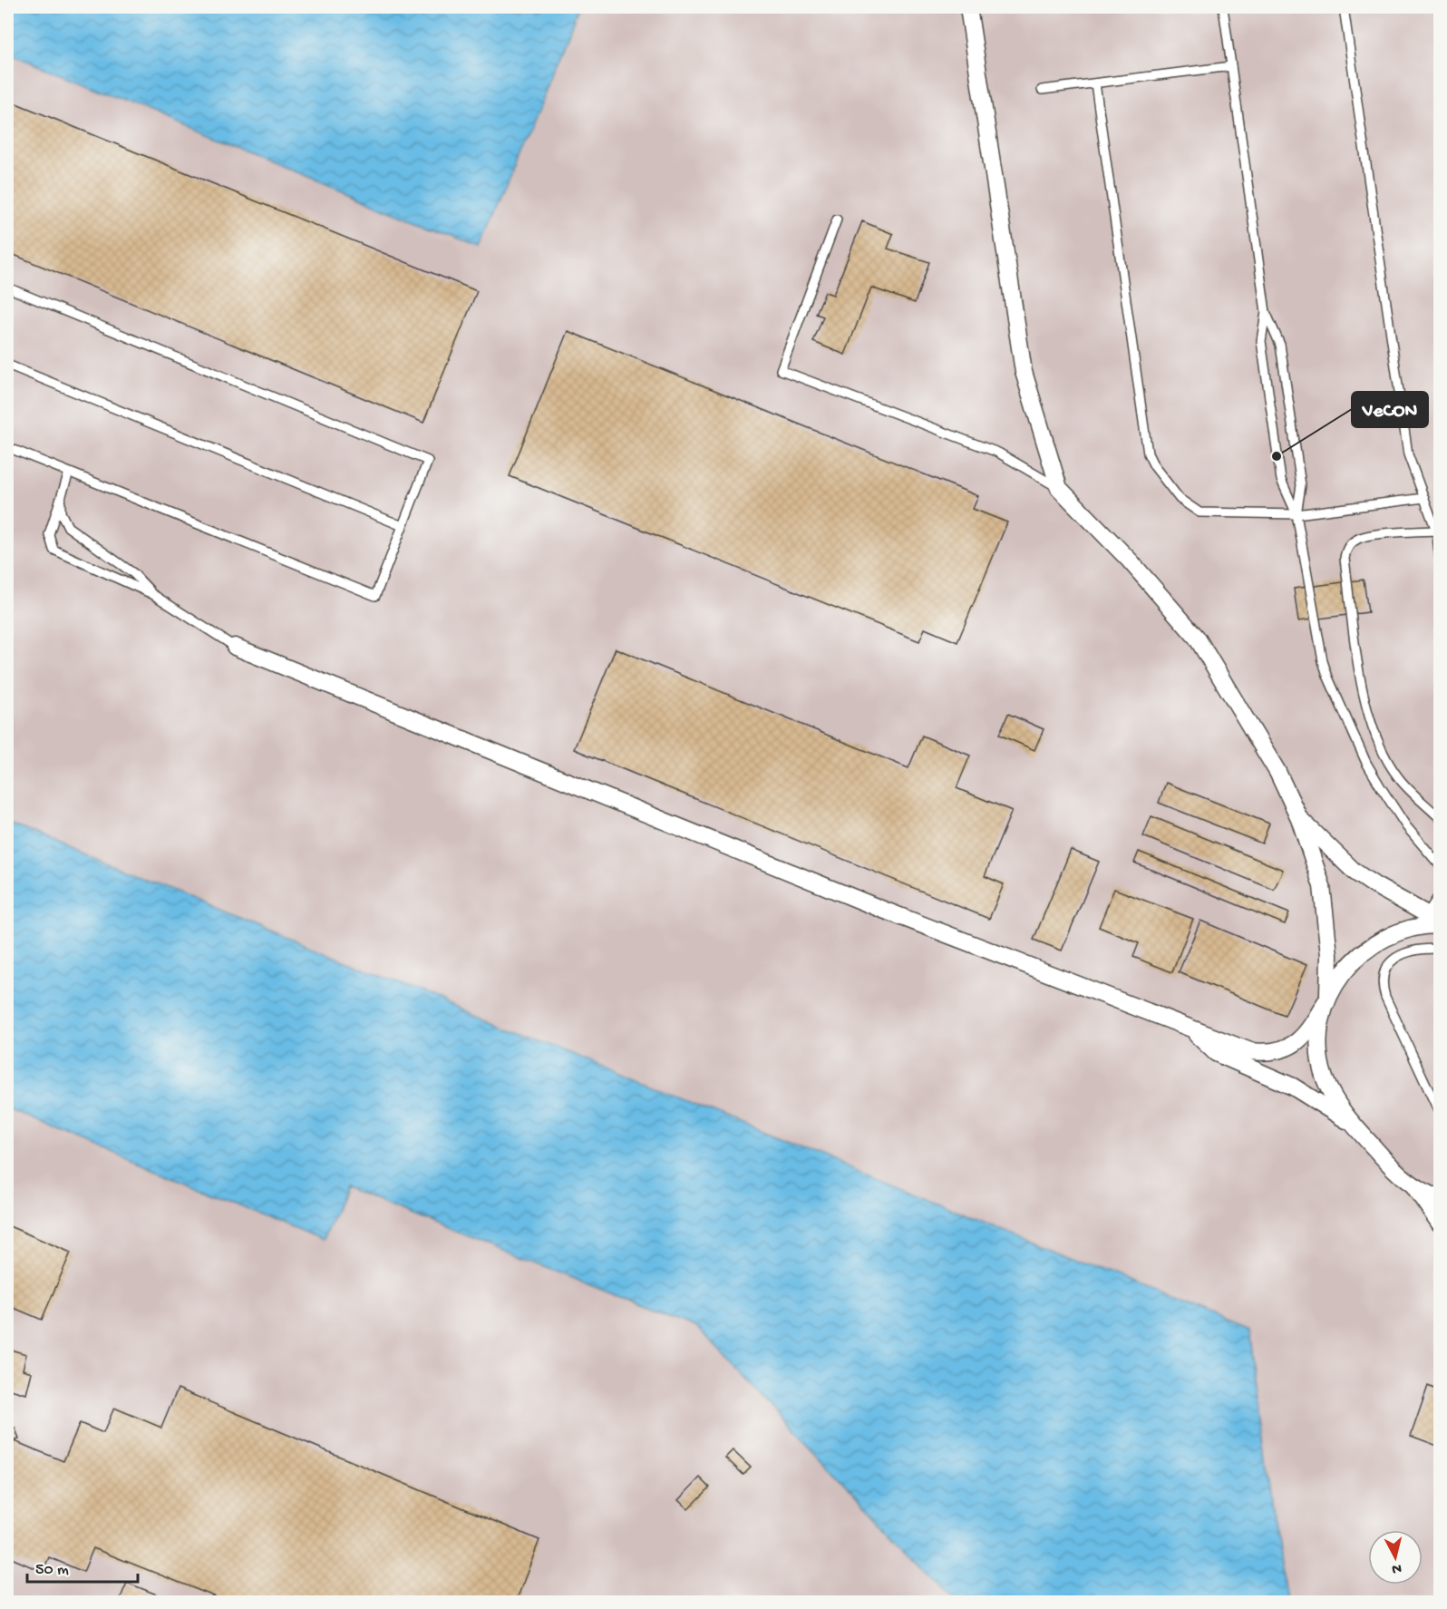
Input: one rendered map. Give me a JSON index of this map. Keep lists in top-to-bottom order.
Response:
{
  "places": ["VeCON"],
  "scale_bar": "50 m",
  "north": "bottom"
}
